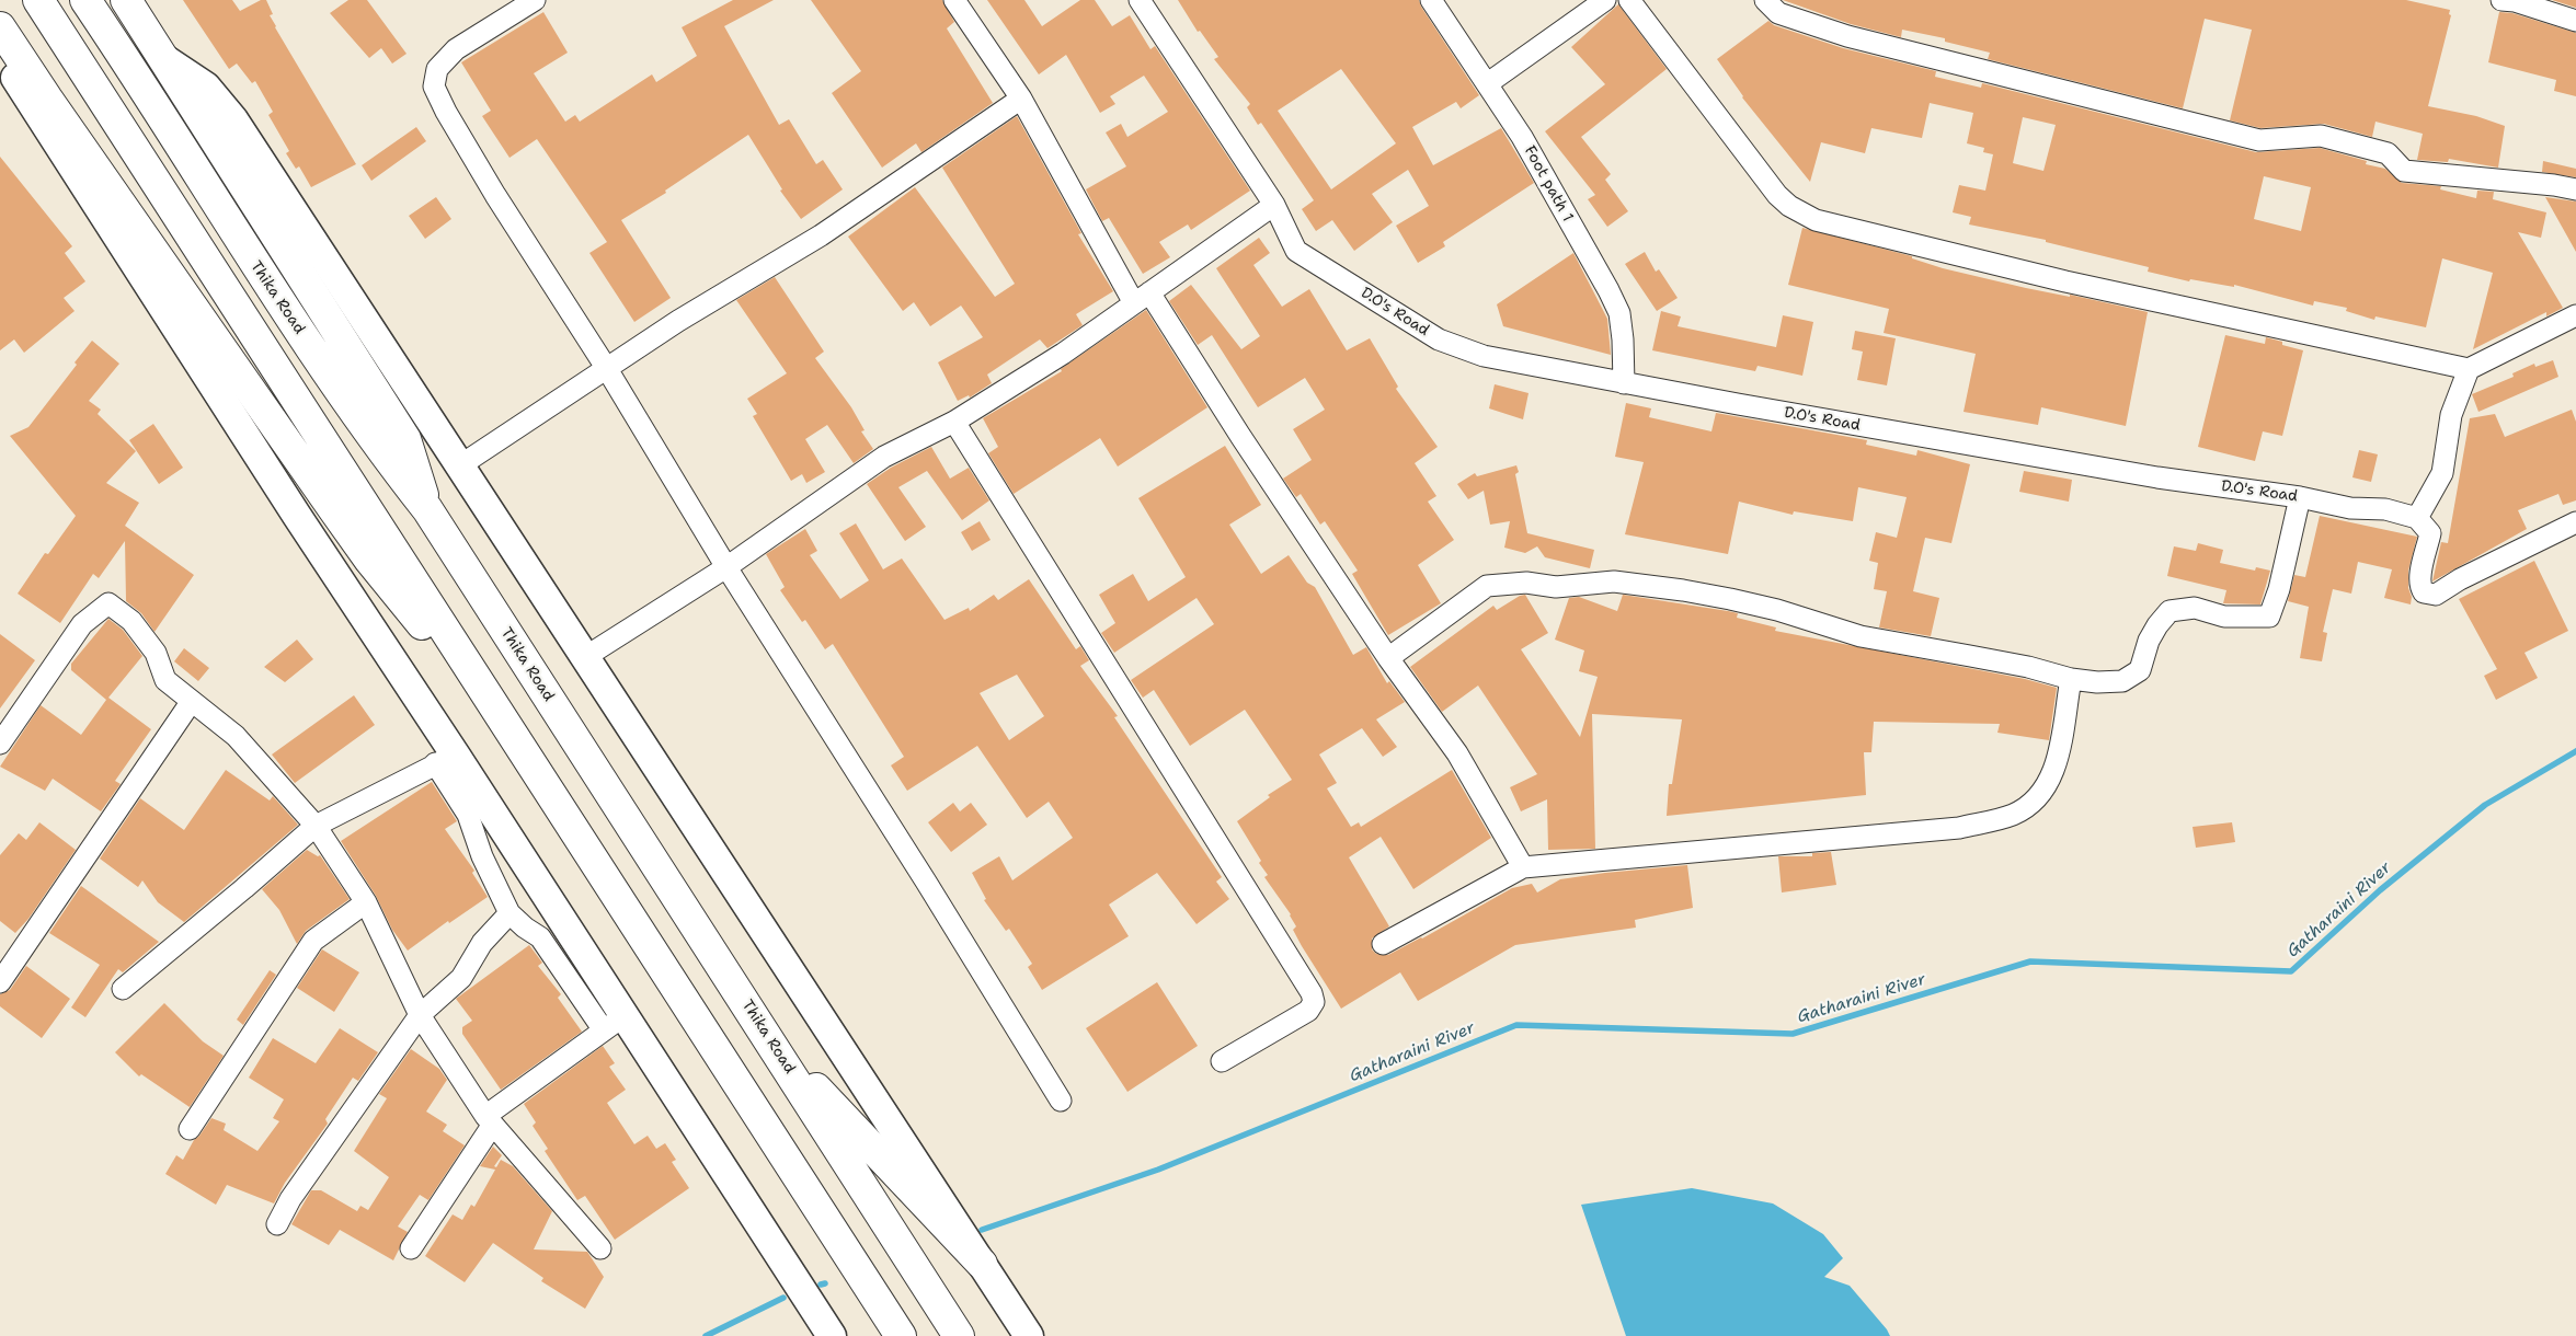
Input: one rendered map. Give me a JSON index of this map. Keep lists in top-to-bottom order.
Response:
{
  "streets": {
    "highway": ["Thika Road"],
    "street": ["Foot path 1", "D.O's Road"]
  },
  "crossings": [
    ["Foot path 1", "D.O's Road"]
  ],
  "water": ["Gatharaini River"]
}
